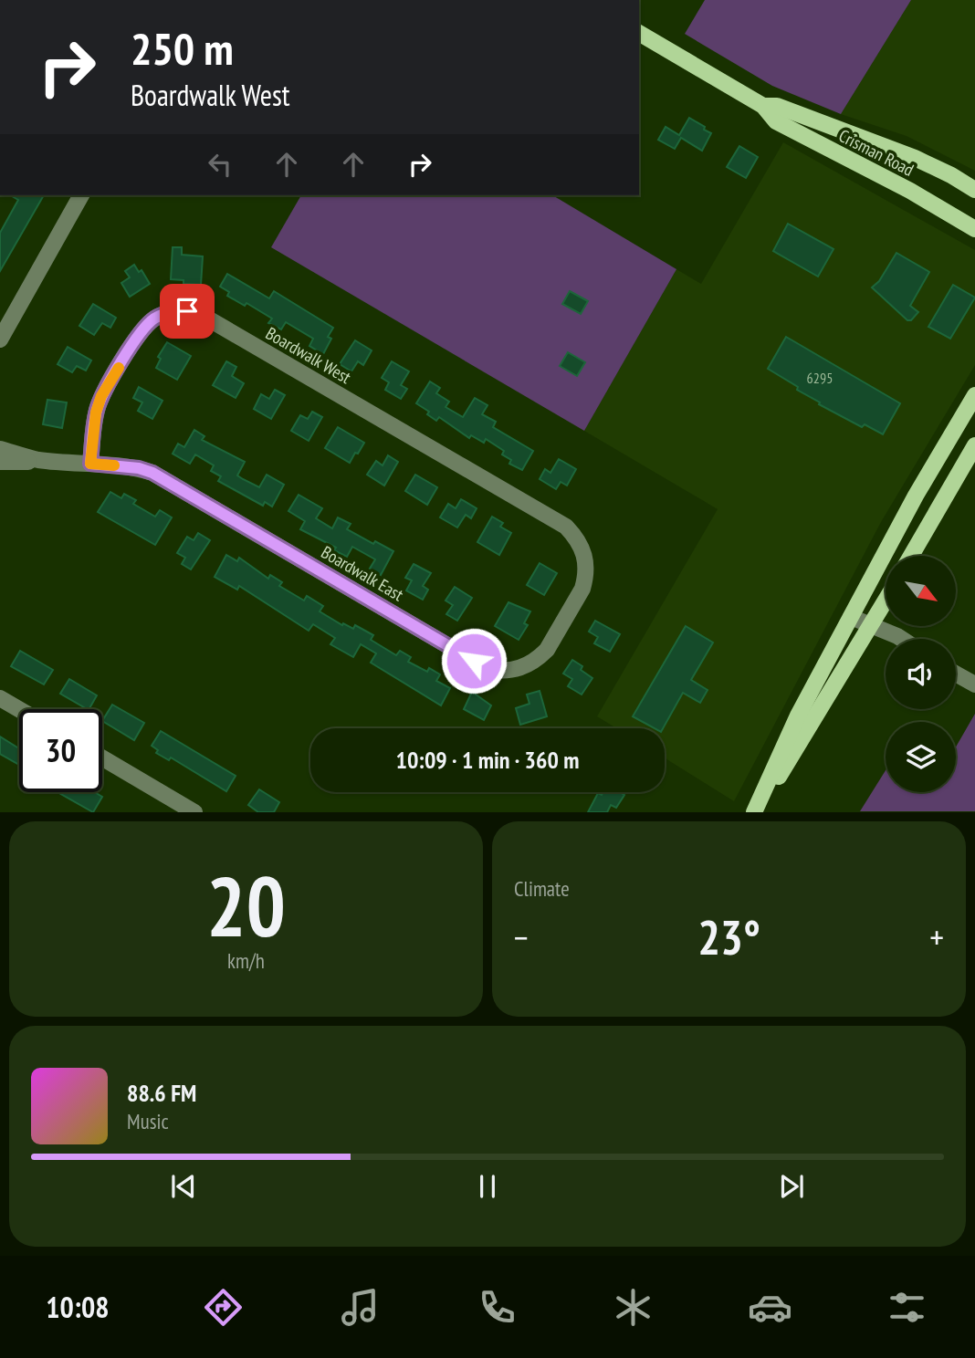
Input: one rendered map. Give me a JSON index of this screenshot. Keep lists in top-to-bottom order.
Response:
{
  "streets": {
    "main road": ["Crisman Road"],
    "street": ["Boardwalk West", "Boardwalk East"]
  },
  "crossings": [
    ["Boardwalk West", "Boardwalk East"]
  ],
  "house_numbers": ["6295"],
  "north": "bottom right",
  "page": {
    "turn": ["250 m", "Boardwalk West"],
    "limit": "30",
    "trip": "10:09 · 1 min · 360 m",
    "tile": [
      ["20", "km/h"],
      "Climate"
    ],
    "heat": ["−", "23°", "+"],
    "song": ["88.6 FM", "Music"],
    "tabs": "10:08"
  }
}
